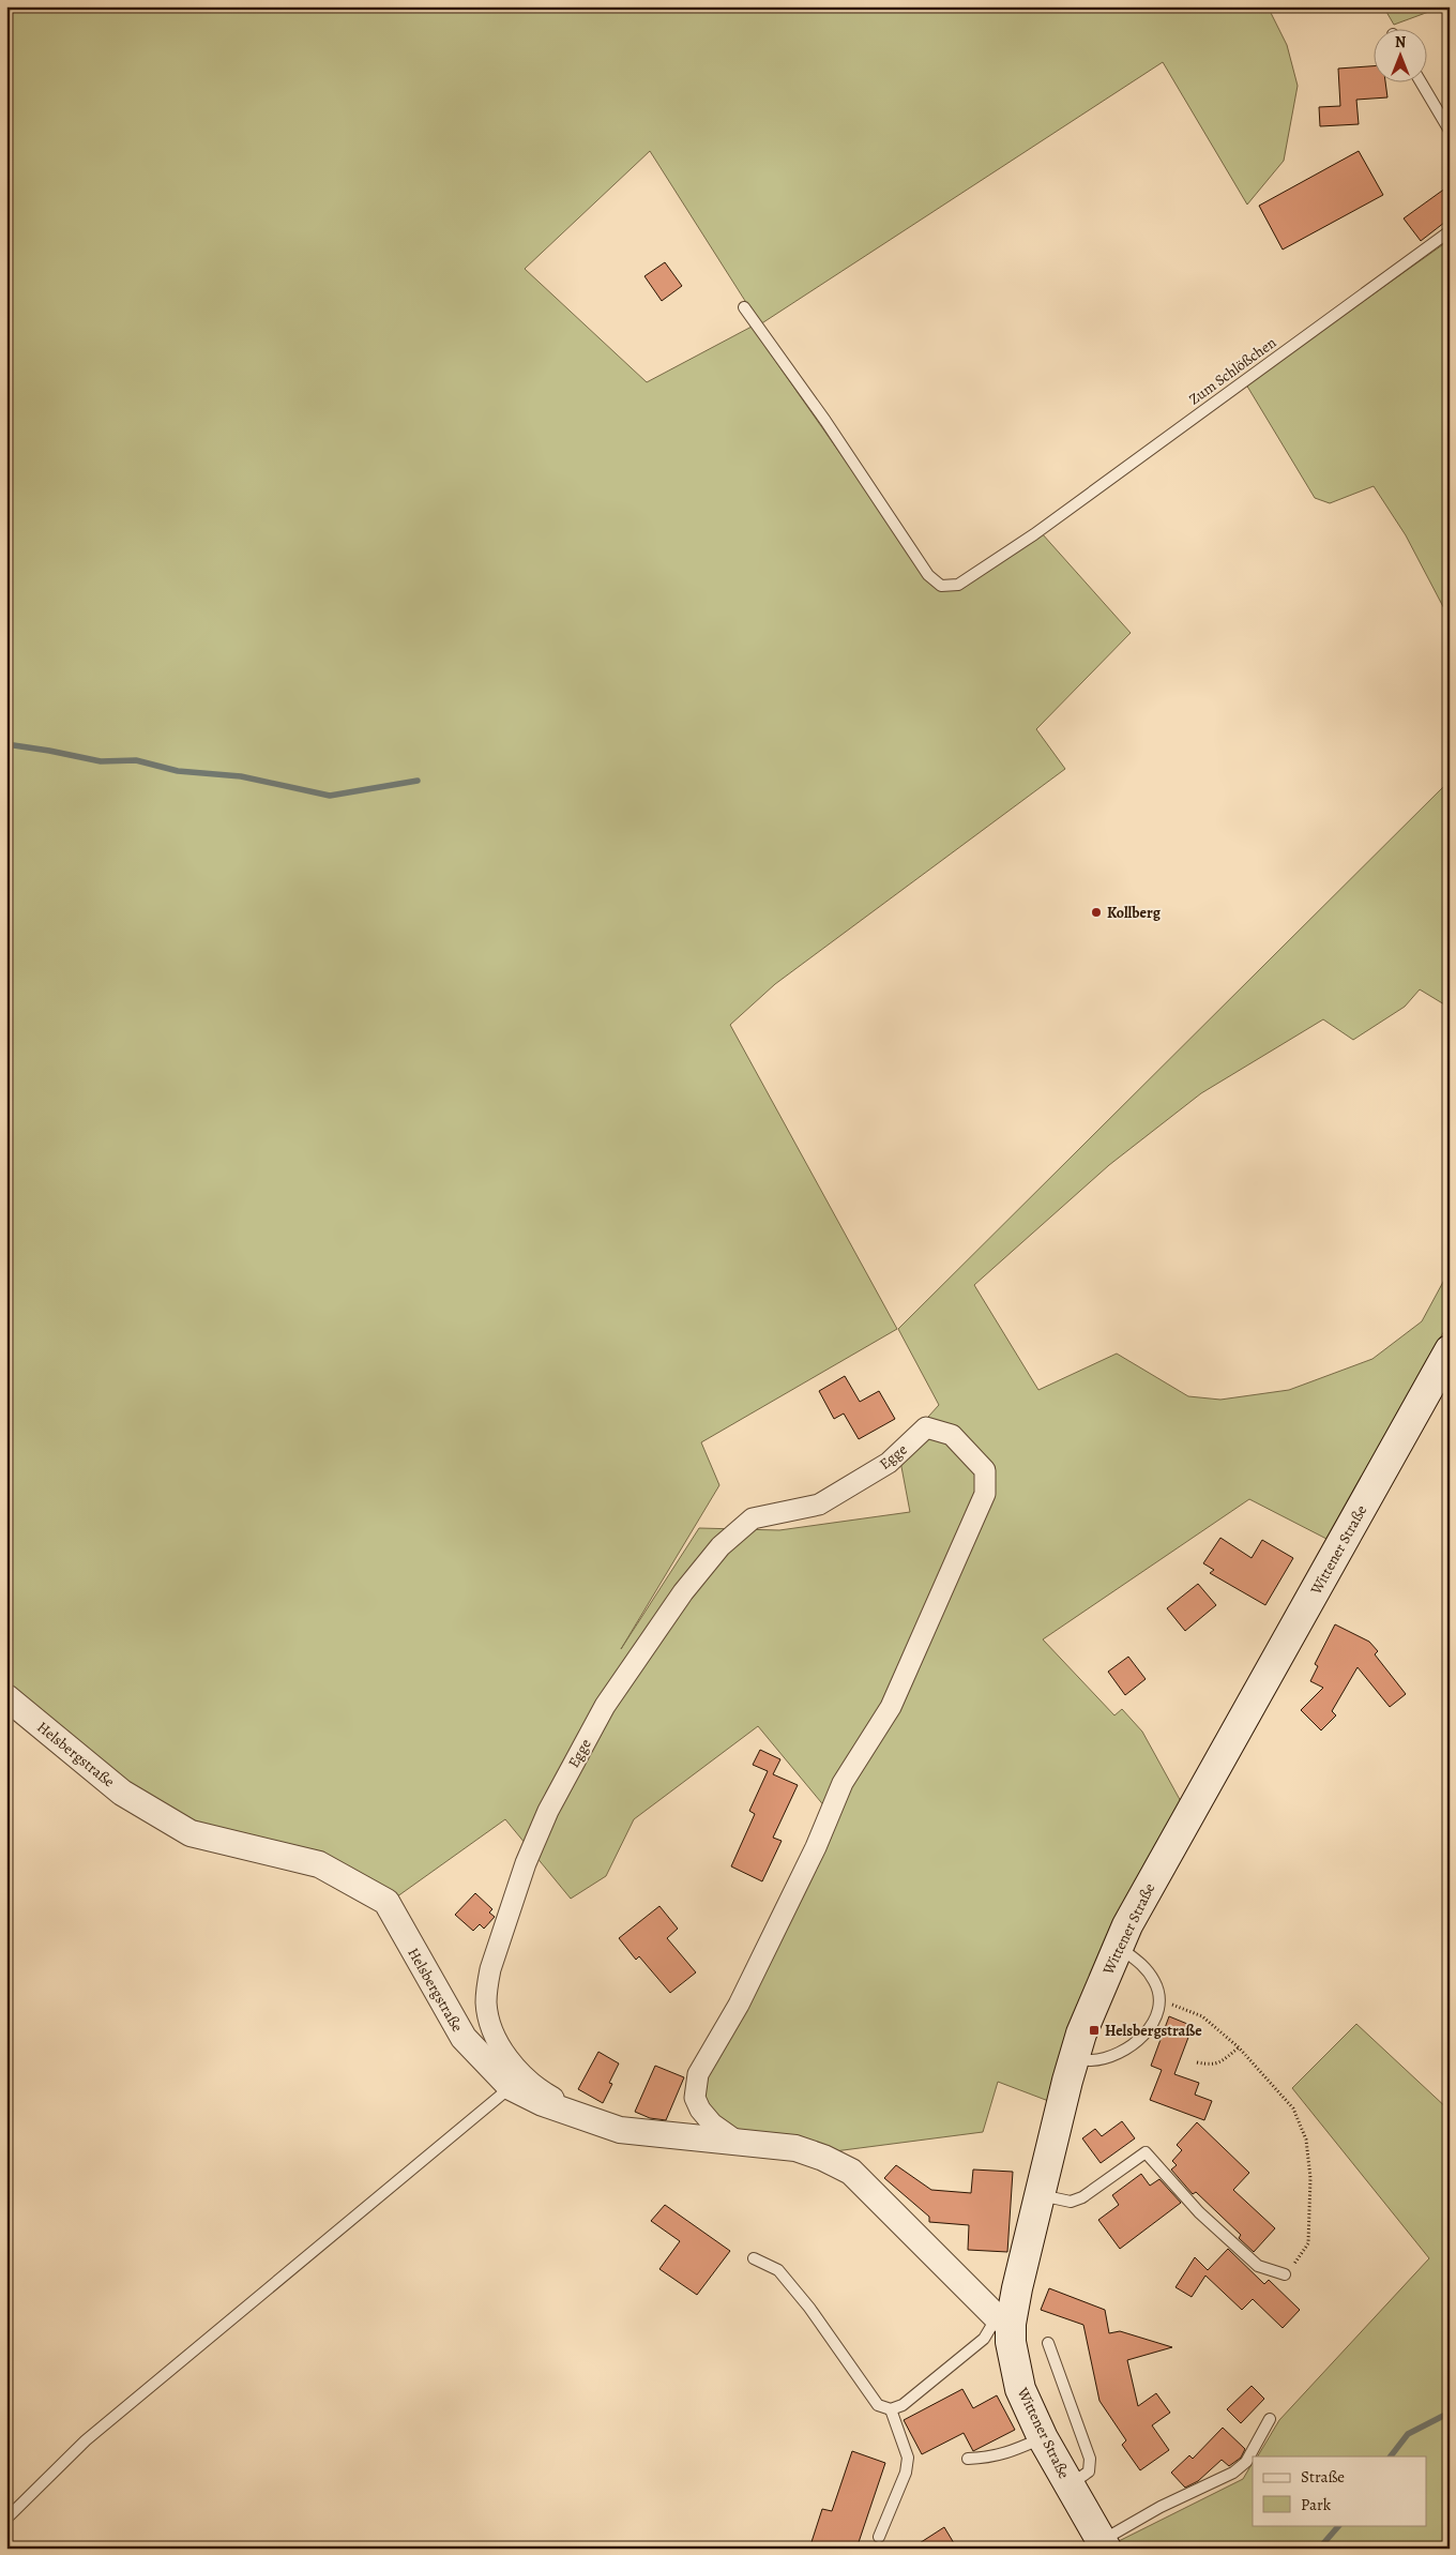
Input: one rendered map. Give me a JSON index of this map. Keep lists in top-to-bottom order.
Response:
{
  "streets": {
    "main road": ["Wittener Straße"],
    "street": ["Egge", "Helsbergstraße"],
    "lane": ["Zum Schlößchen"]
  },
  "crossings": [
    ["Egge", "Helsbergstraße"],
    ["Wittener Straße", "Helsbergstraße"]
  ],
  "places": {
    "other": ["Kollberg"],
    "transit": ["Helsbergstraße"]
  },
  "legend": ["Straße", "Park"],
  "north": "top"
}
